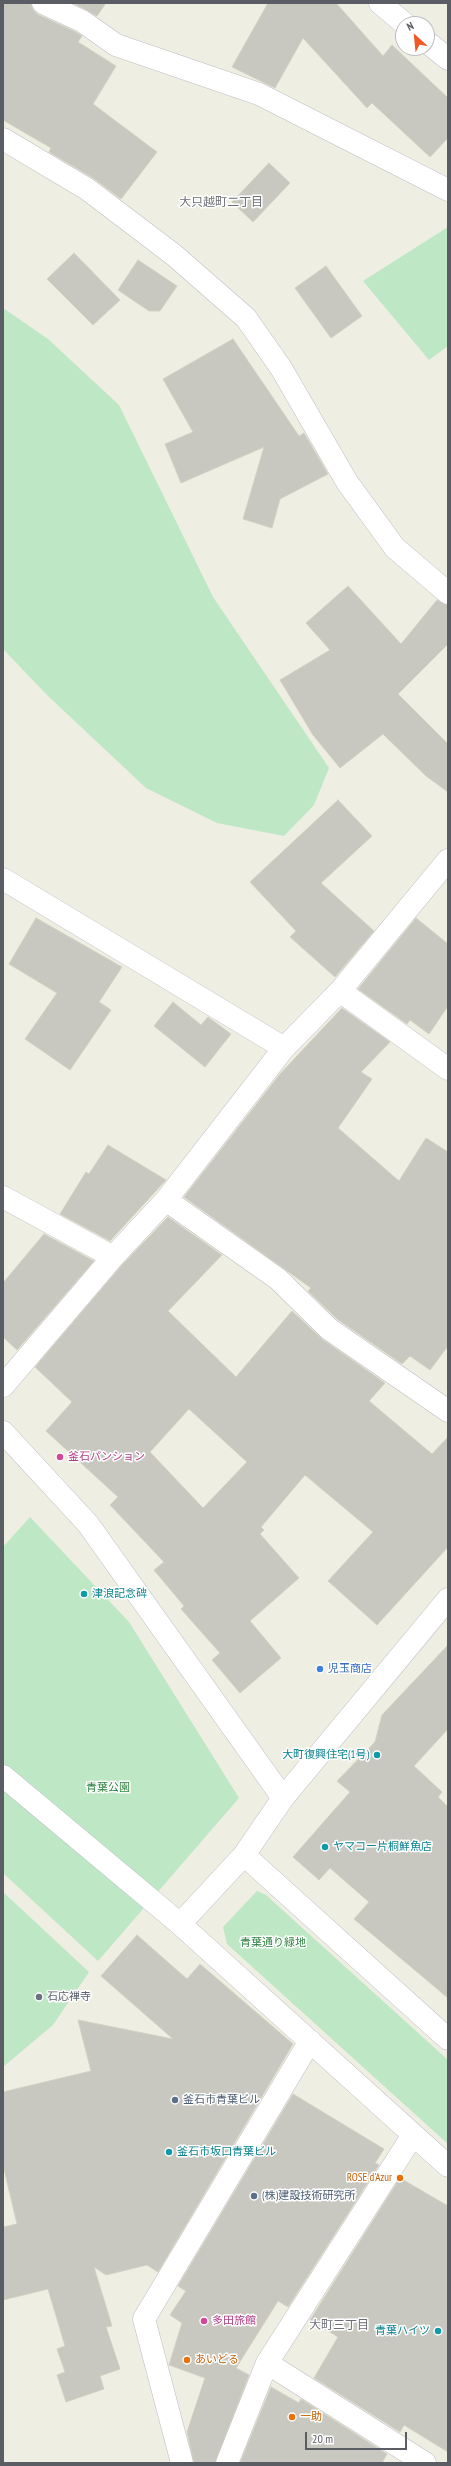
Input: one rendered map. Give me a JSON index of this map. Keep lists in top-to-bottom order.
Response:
{
  "districts": ["大只越町二丁目", "大町三丁目"],
  "parks": ["青葉公園", "青葉通り緑地"],
  "places": [
    "釜石パンション",
    "津浪記念碑",
    "児玉商店",
    "大町復興住宅(1号)",
    "ヤマコー片桐鮮魚店",
    "石応禅寺",
    "釜石市青葉ビル",
    "釜石市坂口青葉ビル",
    "ROSE d'Azur",
    "(株)建設技術研究所",
    "多田旅館",
    "青葉ハイツ",
    "あいどる",
    "一助"
  ],
  "scale_bar": "20 m",
  "north": "top left"
}
